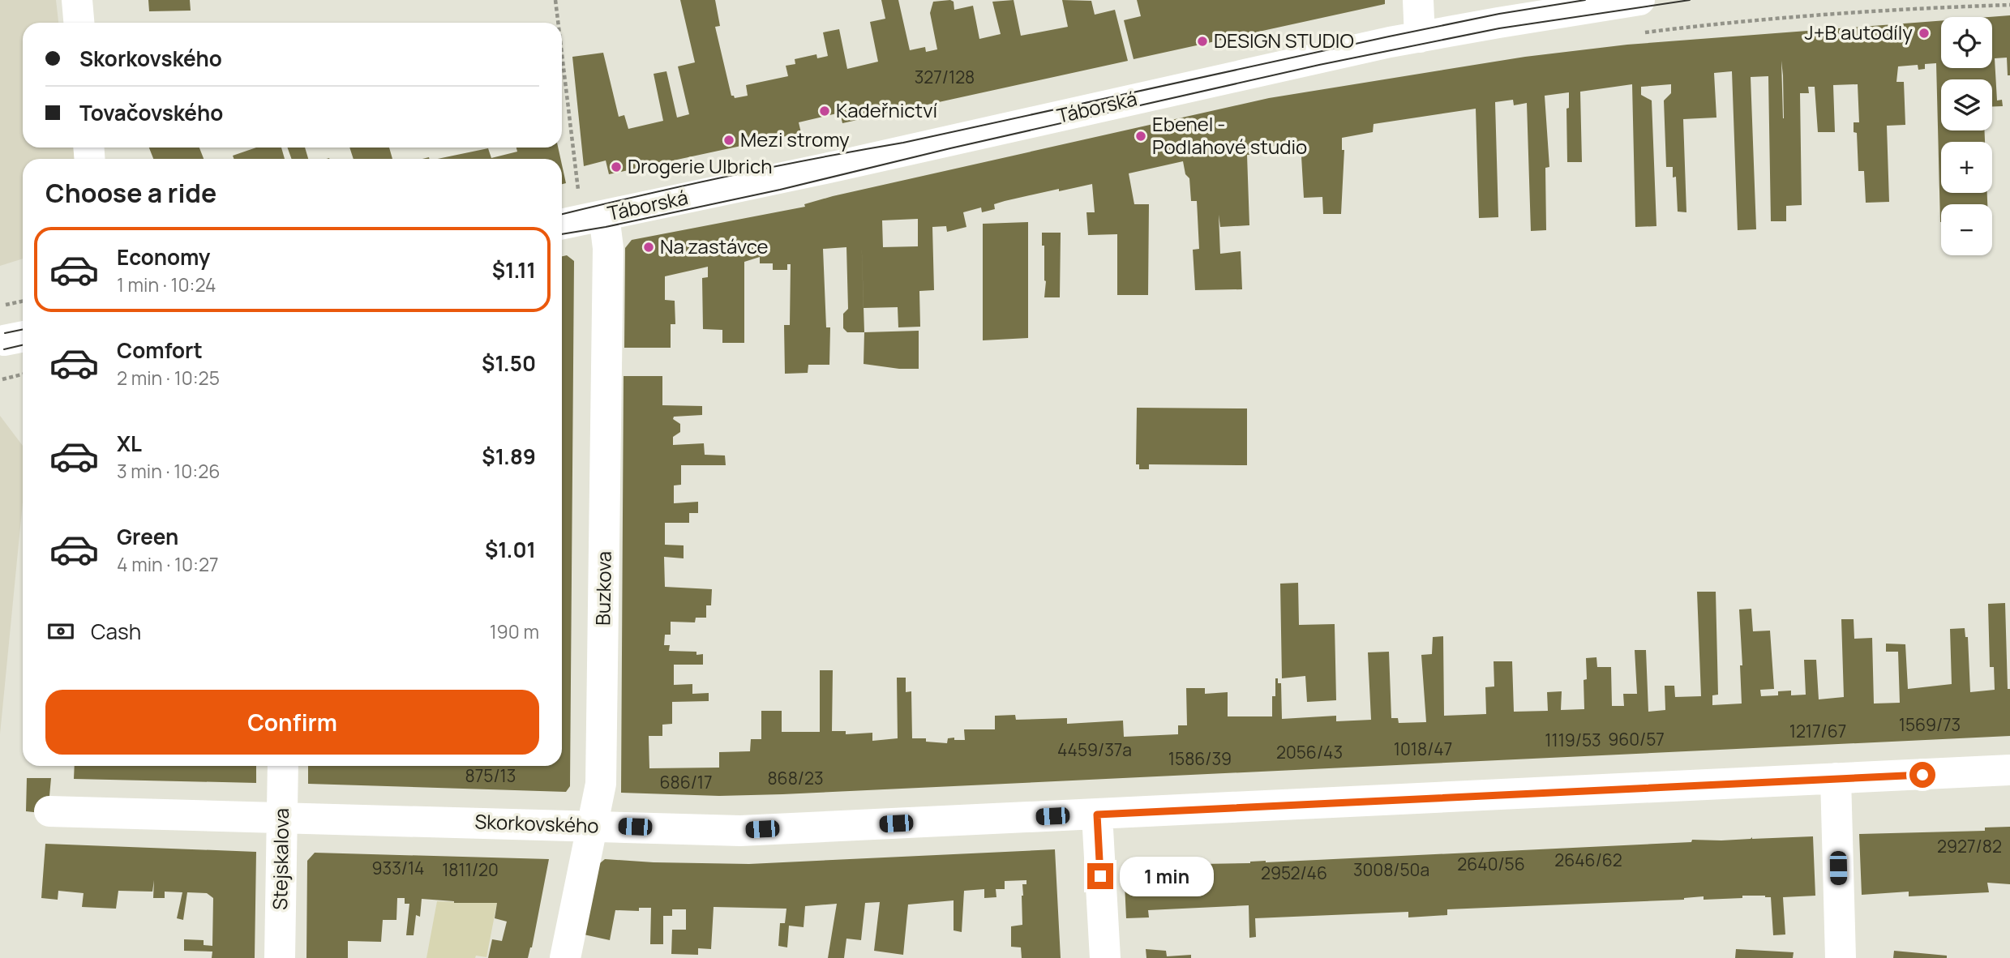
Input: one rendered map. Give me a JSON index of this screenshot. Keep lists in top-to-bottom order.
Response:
{
  "streets": {
    "street": [
      "Táborská",
      "Buzkova",
      "Skorkovského",
      "Stejskalova"
    ]
  },
  "crossings": [
    ["Táborská", "Buzkova"],
    ["Buzkova", "Skorkovského"],
    ["Skorkovského", "Stejskalova"]
  ],
  "places": [
    "J+B autodíly",
    "DESIGN STUDIO",
    "Kadeřnictví",
    "Ebenel - Podlahové studio",
    "Mezi stromy",
    "Drogerie Ulbrich",
    "Na zastávce"
  ],
  "house_numbers": [
    "327/128",
    "1569/73",
    "1217/67",
    "960/57",
    "1119/53",
    "1018/47",
    "4459/37a",
    "2056/43",
    "1586/39",
    "875/13",
    "868/23",
    "686/17",
    "2927/82",
    "2646/62",
    "2640/56",
    "933/14",
    "1811/20",
    "3008/50a",
    "2952/46"
  ],
  "page": {
    "map_buttons": ["+", "−"],
    "banner": ["Skorkovského", "Tovačovského"],
    "heading": "Choose a ride",
    "list": [
      {
        "name": "Economy",
        "note": "1 min · 10:24",
        "value": "$1.11"
      },
      {
        "name": "Comfort",
        "note": "2 min · 10:25",
        "value": "$1.50"
      },
      {
        "name": "XL",
        "note": "3 min · 10:26",
        "value": "$1.89"
      },
      {
        "name": "Green",
        "note": "4 min · 10:27",
        "value": "$1.01"
      }
    ],
    "pay": ["Cash", "190 m"],
    "buttons": "Confirm",
    "bubble": "1 min"
  }
}
